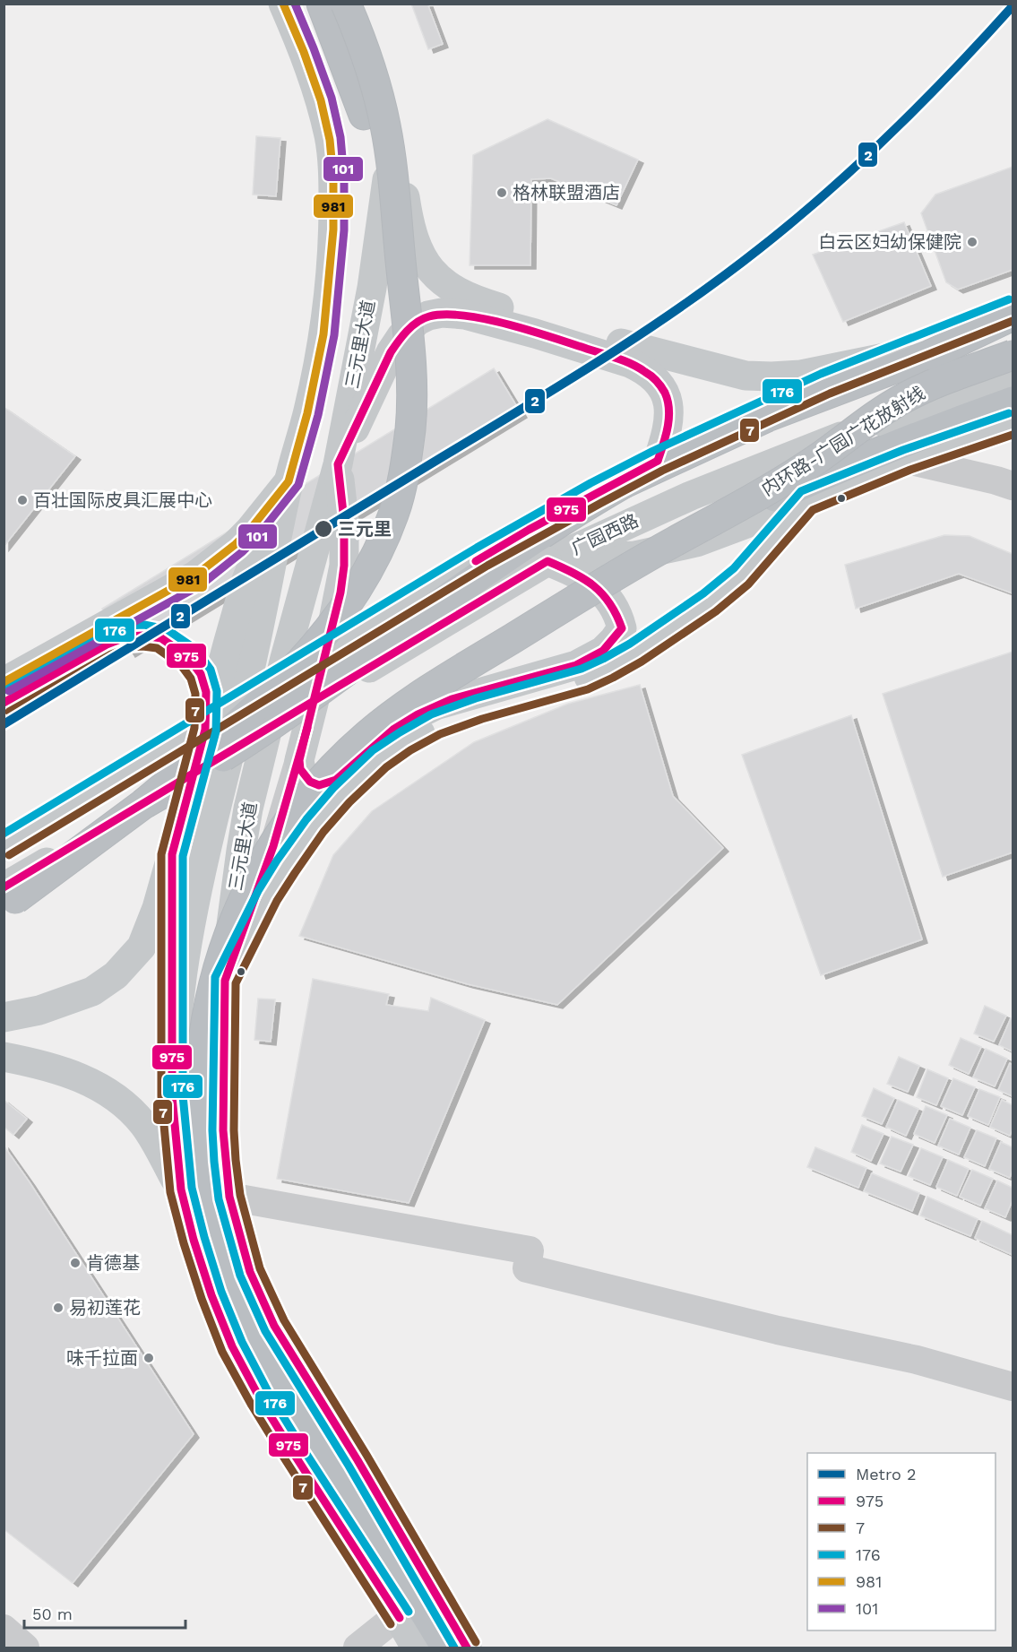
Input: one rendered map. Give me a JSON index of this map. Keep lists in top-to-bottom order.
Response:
{
  "streets": {
    "highway": ["内环路-广园广花放射线"],
    "main road": ["三元里大道", "广园西路"]
  },
  "places": [
    "格林联盟酒店",
    "白云区妇幼保健院",
    "百壮国际皮具汇展中心",
    "三元里",
    "肯德基",
    "易初莲花",
    "味千拉面"
  ],
  "lines": [
    "transit line 981",
    "transit line 101",
    "metro line 2",
    "transit line 176",
    "transit line 975",
    "transit line 7"
  ],
  "legend": [
    "Metro 2",
    "975",
    "7",
    "176",
    "981",
    "101"
  ],
  "scale_bar": "50 m"
}
